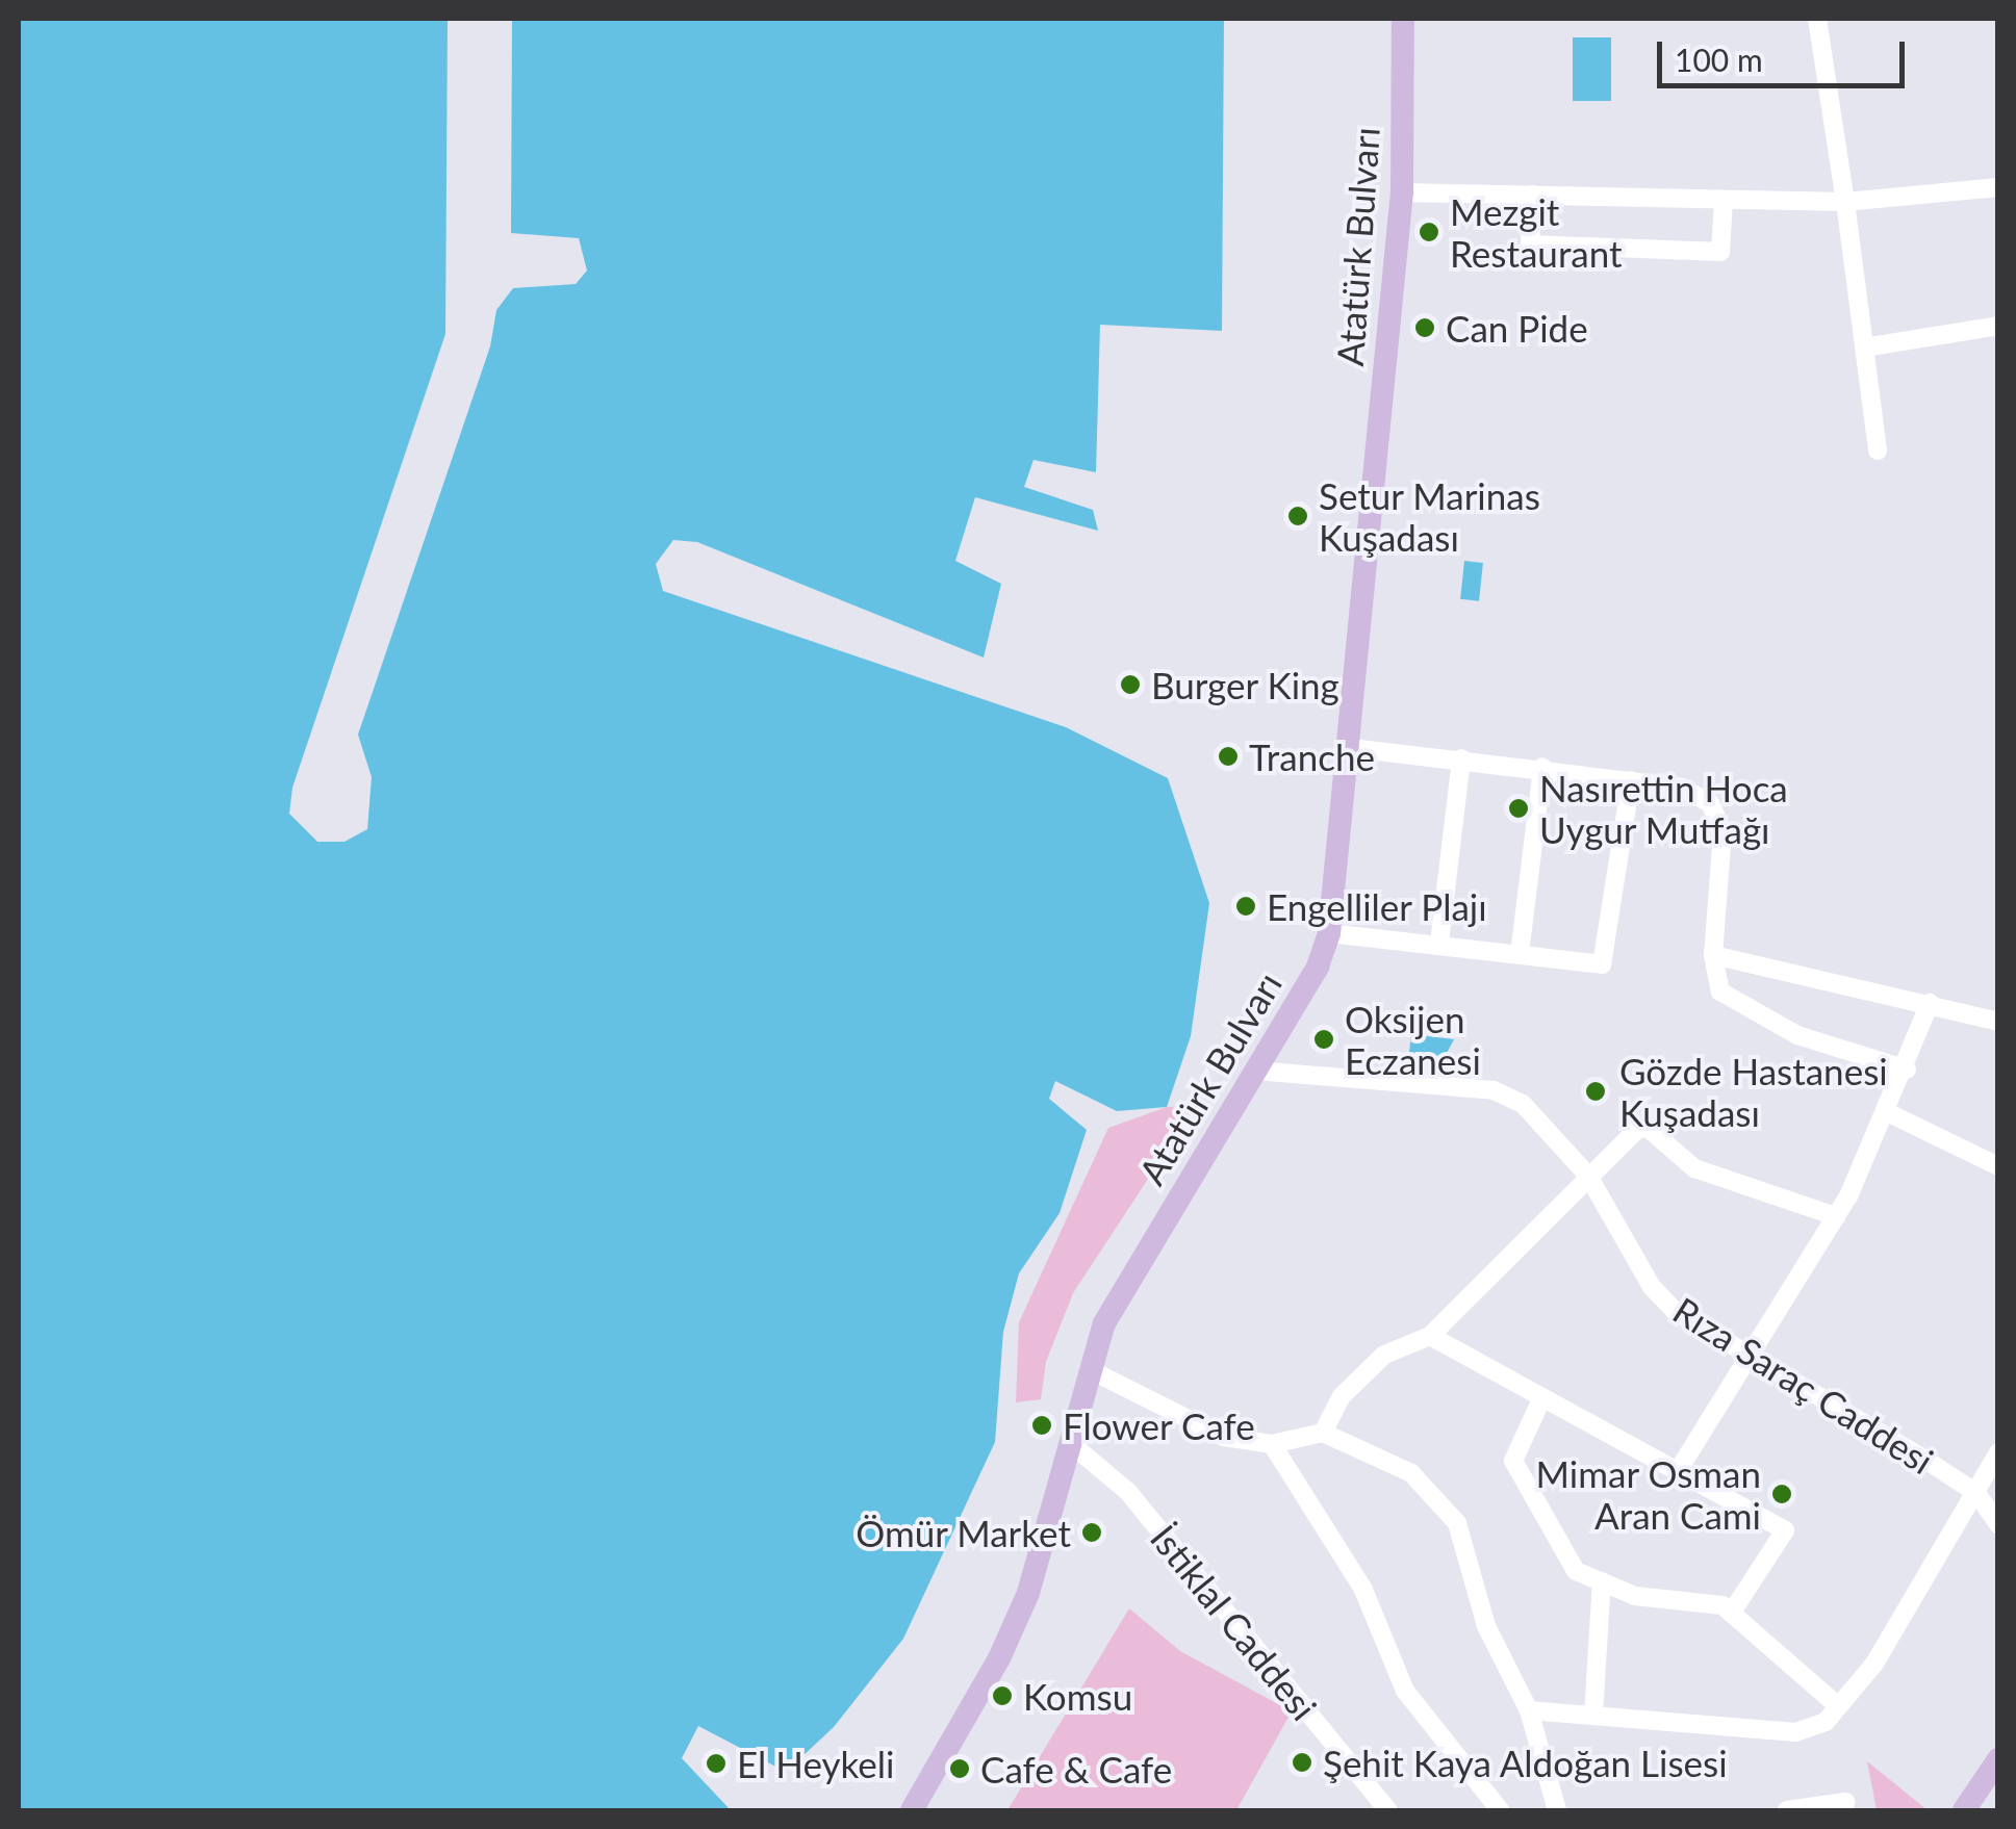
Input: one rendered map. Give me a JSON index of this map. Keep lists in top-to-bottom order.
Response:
{
  "streets": {
    "main road": ["Atatürk Bulvarı"],
    "street": ["Rıza Saraç Caddesi", "İstiklal Caddesi"]
  },
  "crossings": [
    ["Atatürk Bulvarı", "Rıza Saraç Caddesi"],
    ["Atatürk Bulvarı", "İstiklal Caddesi"]
  ],
  "places": [
    "Mezgit Restaurant",
    "Can Pide",
    "Setur Marinas Kuşadası",
    "Burger King",
    "Tranche",
    "Nasırettin Hoca Uygur Mutfağı",
    "Engelliler Plajı",
    "Oksijen Eczanesi",
    "Gözde Hastanesi Kuşadası",
    "Flower Cafe",
    "Mimar Osman Aran Cami",
    "Ömür Market",
    "Komsu",
    "Şehit Kaya Aldoğan Lisesi",
    "El Heykeli",
    "Cafe & Cafe"
  ],
  "scale_bar": "100 m"
}
